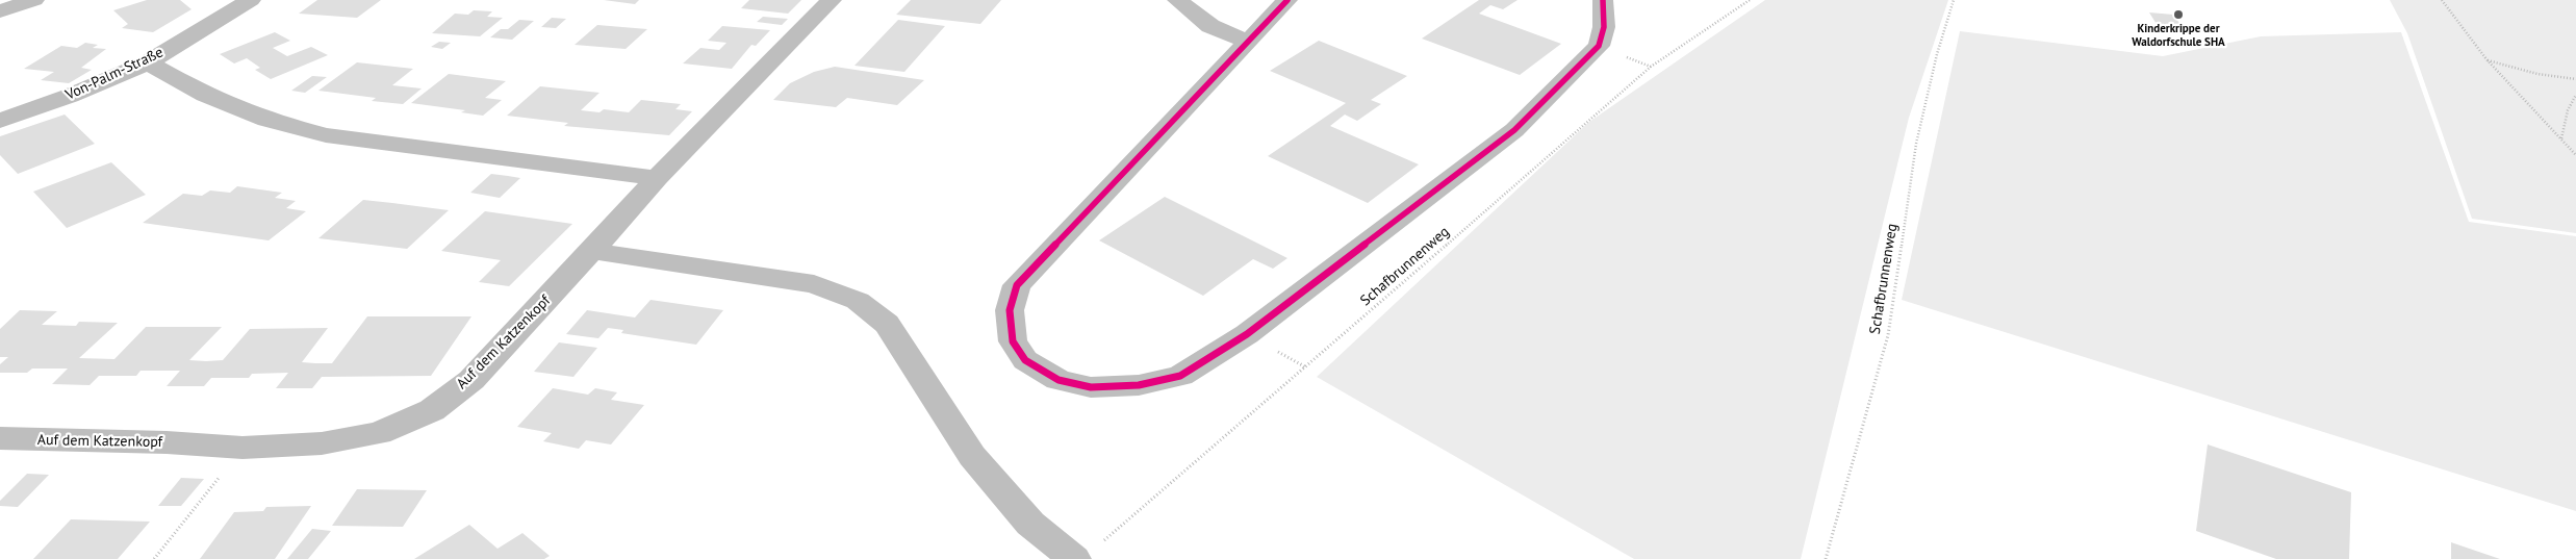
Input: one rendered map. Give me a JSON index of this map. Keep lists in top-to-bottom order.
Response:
{
  "streets": {
    "street": ["Von-Palm-Straße", "Auf dem Katzenkopf"],
    "path": ["Schafbrunnenweg"]
  },
  "places": ["Kinderkrippe der Waldorfschule SHA"]
}
